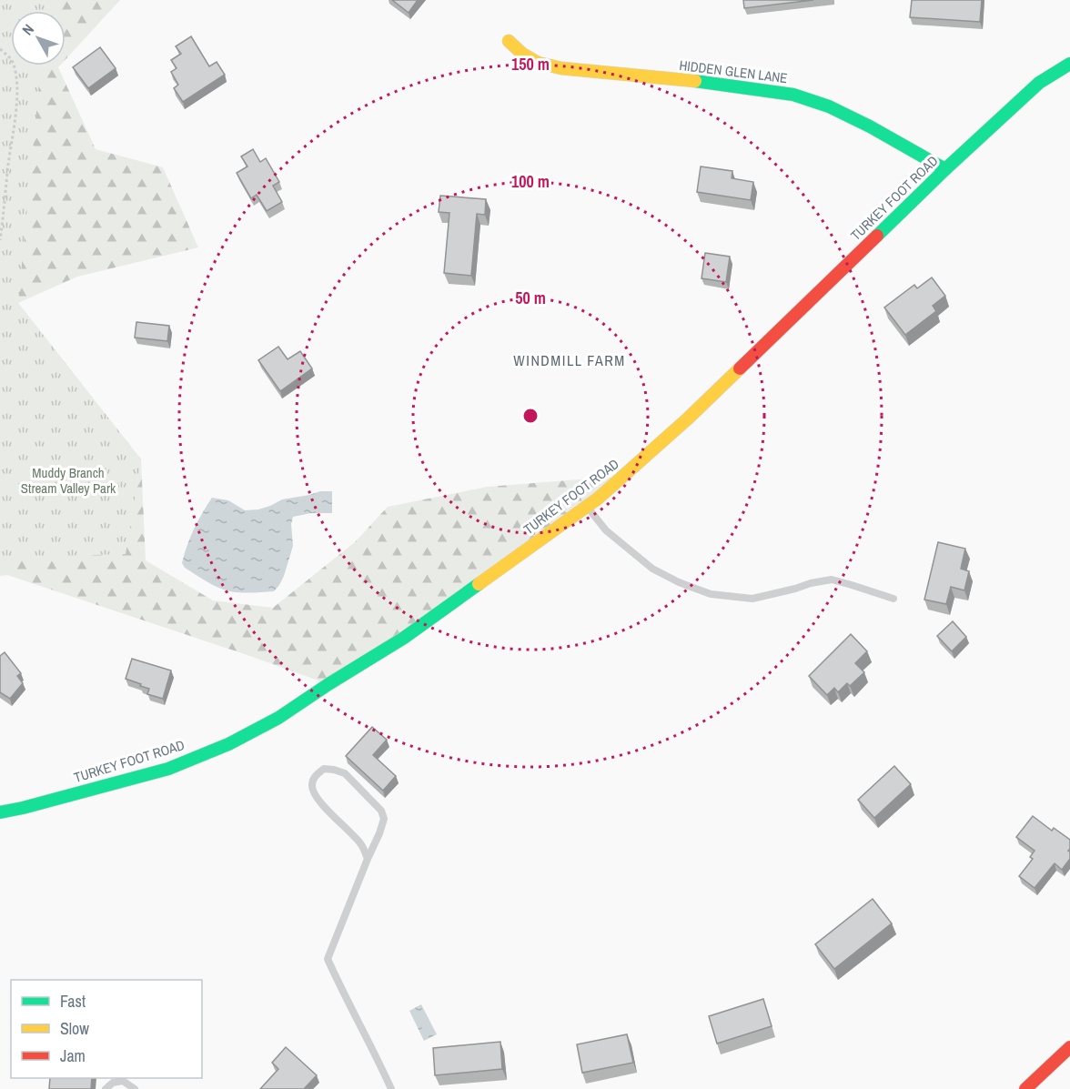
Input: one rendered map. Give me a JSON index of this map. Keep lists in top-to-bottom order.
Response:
{
  "streets": {
    "street": ["HIDDEN GLEN LANE", "TURKEY FOOT ROAD"]
  },
  "crossings": [
    ["HIDDEN GLEN LANE", "TURKEY FOOT ROAD"]
  ],
  "districts": ["WINDMILL FARM"],
  "parks": ["Muddy Branch Stream Valley Park"],
  "legend": ["Fast", "Slow", "Jam"],
  "north": "top left",
  "rings": ["150 m", "100 m", "50 m"]
}
